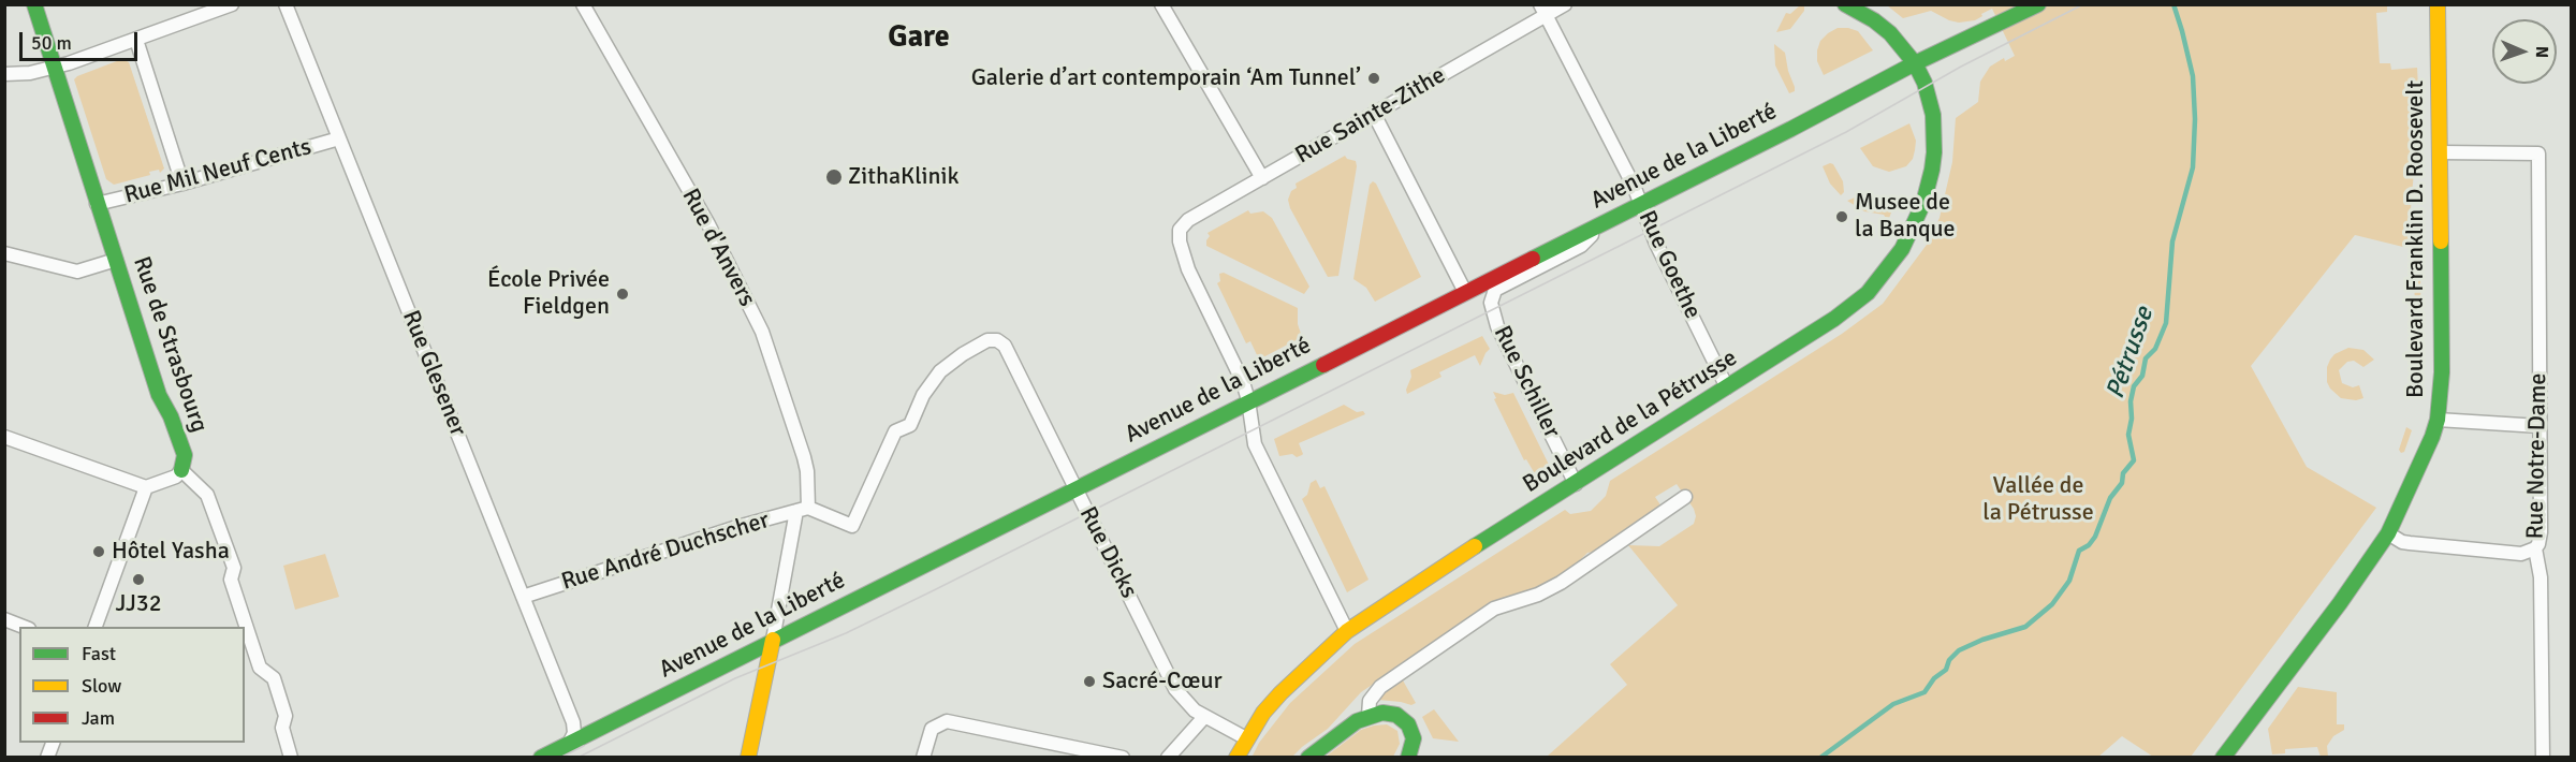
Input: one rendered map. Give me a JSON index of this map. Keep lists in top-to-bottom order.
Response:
{
  "streets": {
    "main road": [
      "Avenue de la Liberté",
      "Boulevard Franklin D. Roosevelt",
      "Rue de Strasbourg",
      "Boulevard de la Pétrusse"
    ],
    "street": [
      "Rue Sainte-Zithe",
      "Rue Mil Neuf Cents",
      "Rue d'Anvers",
      "Rue Goethe",
      "Rue Glesener",
      "Rue Schiller",
      "Rue Notre-Dame",
      "Rue André Duchscher",
      "Rue Dicks"
    ]
  },
  "crossings": [
    ["Rue Sainte-Zithe", "Avenue de la Liberté"],
    ["Rue Sainte-Zithe", "Rue Goethe"],
    ["Avenue de la Liberté", "Rue d'Anvers"],
    ["Avenue de la Liberté", "Rue Goethe"],
    ["Avenue de la Liberté", "Rue Glesener"],
    ["Avenue de la Liberté", "Rue Schiller"],
    ["Avenue de la Liberté", "Boulevard de la Pétrusse"],
    ["Avenue de la Liberté", "Rue Dicks"],
    ["Rue Mil Neuf Cents", "Rue de Strasbourg"],
    ["Rue Mil Neuf Cents", "Rue Glesener"],
    ["Boulevard Franklin D. Roosevelt", "Rue Notre-Dame"],
    ["Rue d'Anvers", "Rue André Duchscher"],
    ["Rue d'Anvers", "Rue Dicks"],
    ["Rue Goethe", "Boulevard de la Pétrusse"],
    ["Rue Glesener", "Rue André Duchscher"],
    ["Rue Schiller", "Boulevard de la Pétrusse"],
    ["Boulevard de la Pétrusse", "Rue Dicks"],
    ["Rue André Duchscher", "Rue Dicks"]
  ],
  "districts": ["Gare"],
  "water": ["Pétrusse"],
  "parks": ["Vallée de la Pétrusse"],
  "places": [
    "Galerie d’art contemporain ‘Am Tunnel’",
    "ZithaKlinik",
    "Musee de la Banque",
    "École Privée Fieldgen",
    "Hôtel Yasha",
    "JJ32",
    "Sacré-Cœur"
  ],
  "legend": ["Fast", "Slow", "Jam"],
  "scale_bar": "50 m",
  "north": "right"
}
